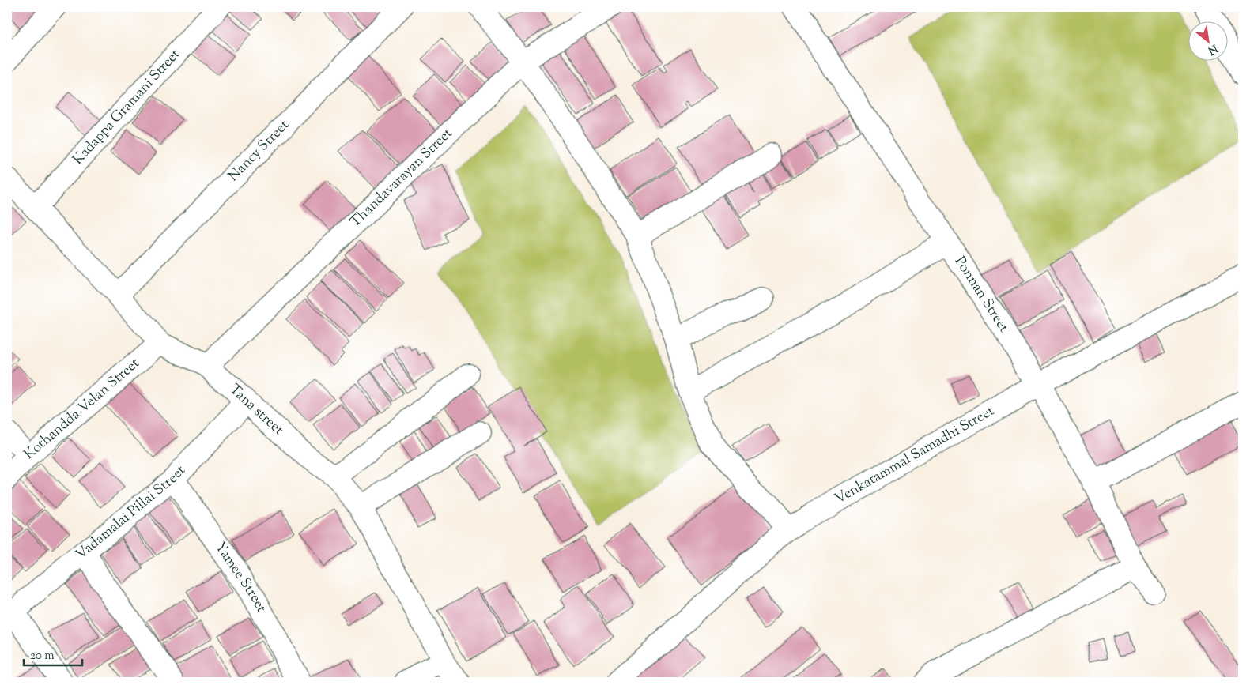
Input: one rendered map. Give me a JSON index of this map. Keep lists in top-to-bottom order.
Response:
{
  "streets": {
    "street": [
      "Kadappa Gramani Street",
      "Nancy Street",
      "Thandavarayan Street",
      "Ponnan Street",
      "Kothandda Velan Street",
      "Tana street",
      "Venkatammal Samadhi Street",
      "Vadamalai Pillai Street",
      "Yamee Street"
    ]
  },
  "crossings": [
    ["Kadappa Gramani Street", "Tana street"],
    ["Nancy Street", "Tana street"],
    ["Thandavarayan Street", "Tana street"],
    ["Ponnan Street", "Venkatammal Samadhi Street"],
    ["Kothandda Velan Street", "Tana street"],
    ["Tana street", "Vadamalai Pillai Street"],
    ["Vadamalai Pillai Street", "Yamee Street"]
  ],
  "scale_bar": "20 m",
  "north": "bottom right"
}
